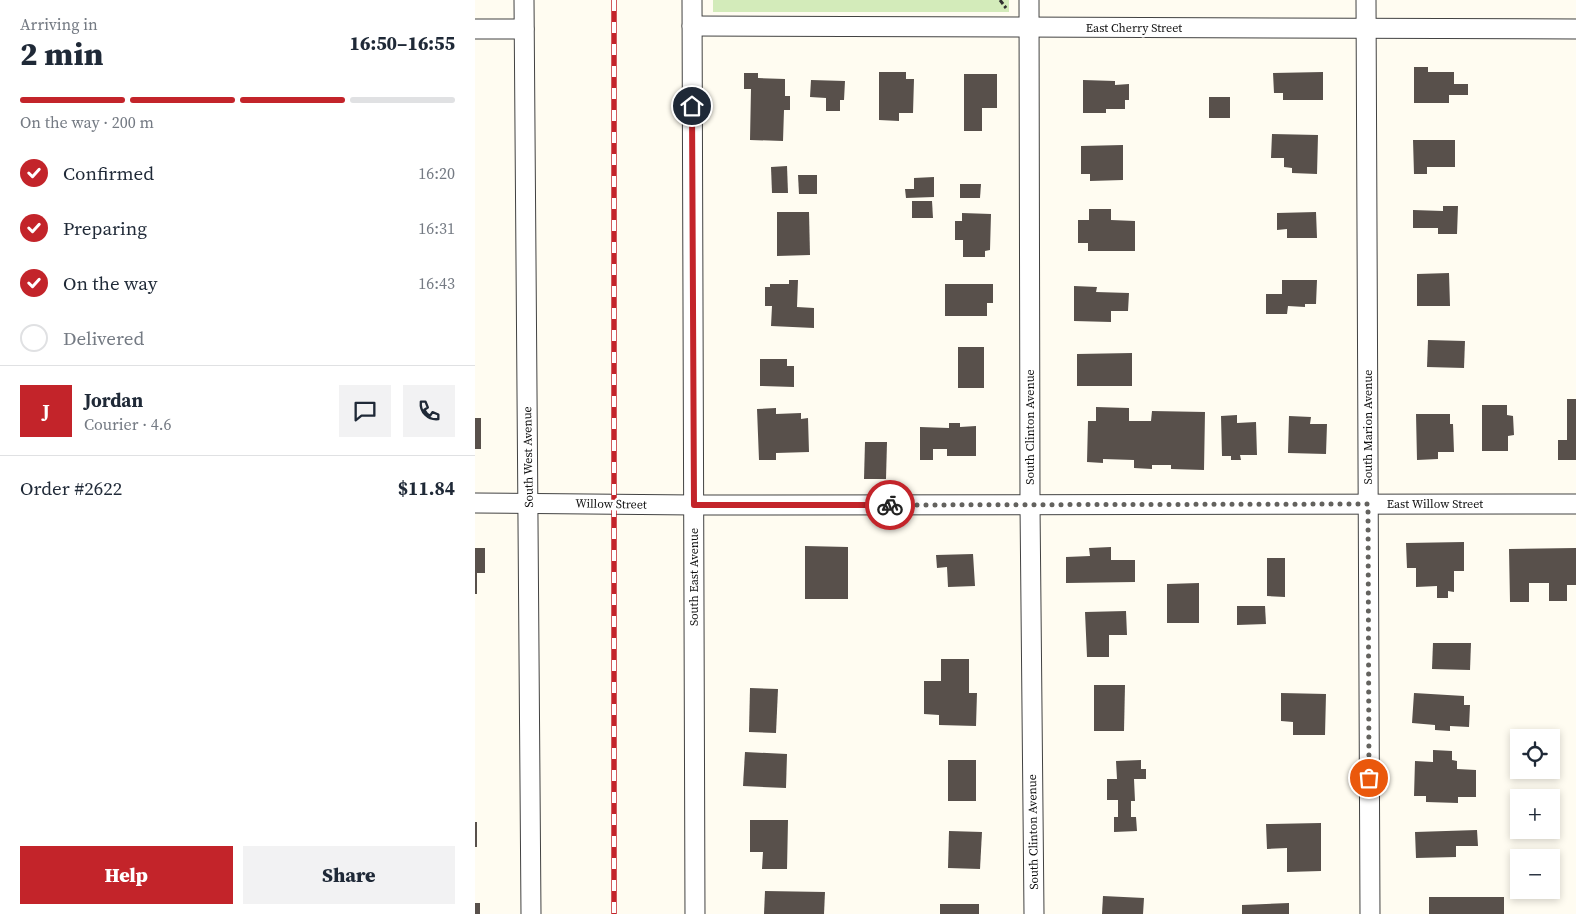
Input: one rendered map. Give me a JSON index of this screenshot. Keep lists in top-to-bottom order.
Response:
{
  "streets": {
    "street": [
      "East Cherry Street",
      "South Clinton Avenue",
      "South Marion Avenue",
      "South West Avenue",
      "Willow Street",
      "East Willow Street",
      "South East Avenue"
    ]
  },
  "crossings": [
    ["East Cherry Street", "South Clinton Avenue"],
    ["East Cherry Street", "South Marion Avenue"],
    ["East Cherry Street", "South East Avenue"],
    ["South Clinton Avenue", "East Willow Street"],
    ["South Marion Avenue", "East Willow Street"],
    ["South West Avenue", "Willow Street"],
    ["Willow Street", "East Willow Street"],
    ["Willow Street", "South East Avenue"],
    ["East Willow Street", "South East Avenue"]
  ],
  "page": {
    "heading": ["2 min", "Arriving in", "16:50–16:55"],
    "panel": [
      "Jordan",
      "Courier · 4.6",
      "Order #2622",
      "$11.84"
    ],
    "bar": "On the way · 200 m",
    "list": [
      ["Confirmed", "16:20"],
      ["Preparing", "16:31"],
      ["On the way", "16:43"],
      "Delivered"
    ],
    "round": "J",
    "map_buttons": ["+", "−"],
    "buttons": ["Help", "Share"]
  }
}
